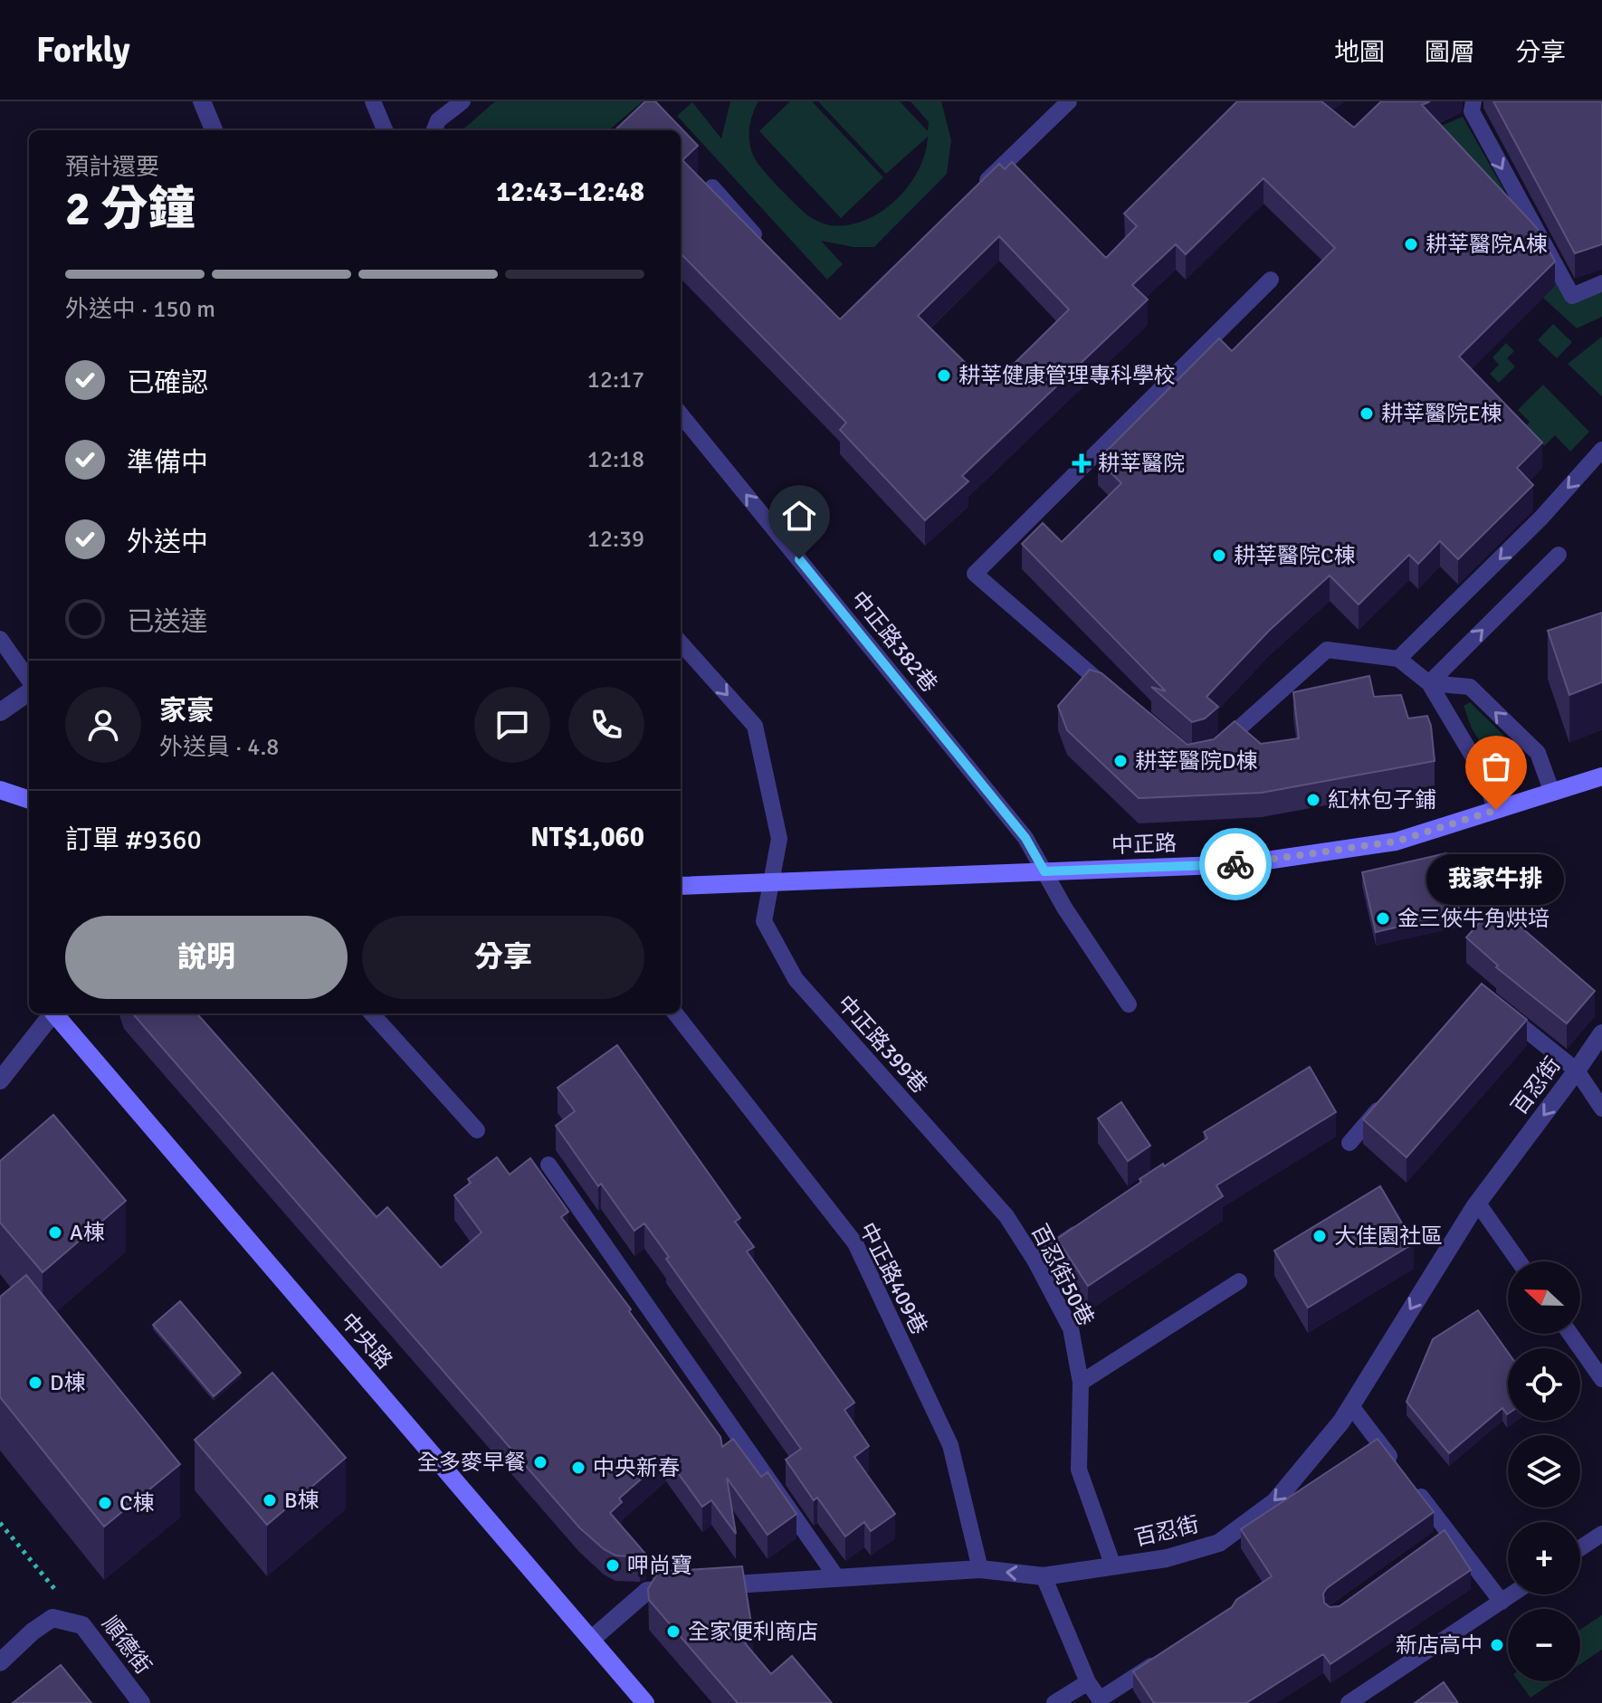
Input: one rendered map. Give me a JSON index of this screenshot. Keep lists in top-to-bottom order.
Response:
{
  "streets": {
    "street": [
      "中正路",
      "百忍街",
      "中央路",
      "順德街"
    ],
    "lane": [
      "中正路382巷",
      "中正路399巷",
      "百忍街50巷",
      "中正路409巷"
    ]
  },
  "crossings": [
    ["中正路382巷", "中正路"],
    ["中正路", "中正路399巷"],
    ["中正路399巷", "百忍街50巷"],
    ["百忍街", "百忍街50巷"],
    ["百忍街", "中正路409巷"],
    ["百忍街", "中央路"]
  ],
  "one_way": ["中正路382巷", "中正路399巷", "百忍街"],
  "places": {
    "other": [
      "耕莘醫院A棟",
      "耕莘健康管理專科學校",
      "耕莘醫院E棟",
      "耕莘醫院C棟",
      "耕莘醫院D棟",
      "紅林包子鋪",
      "我家牛排",
      "金三俠牛角烘培",
      "A棟",
      "大佳園社區",
      "D棟",
      "全多麥早餐",
      "中央新春",
      "B棟",
      "C棟",
      "呷尚寶",
      "全家便利商店",
      "新店高中"
    ],
    "health": ["耕莘醫院"]
  },
  "north": "left",
  "page": {
    "header": "Forkly",
    "nav": ["地圖", "圖層", "分享"],
    "heading": ["2 分鐘", "預計還要", "12:43–12:48"],
    "panel": [
      "家豪",
      "外送員 · 4.8",
      "訂單 #9360",
      "NT$1,060"
    ],
    "bar": "外送中 · 150 m",
    "list": [
      ["已確認", "12:17"],
      ["準備中", "12:18"],
      ["外送中", "12:39"],
      "已送達"
    ],
    "bubble": "我家牛排",
    "buttons": ["說明", "分享"],
    "map_buttons": ["+", "−"]
  }
}
